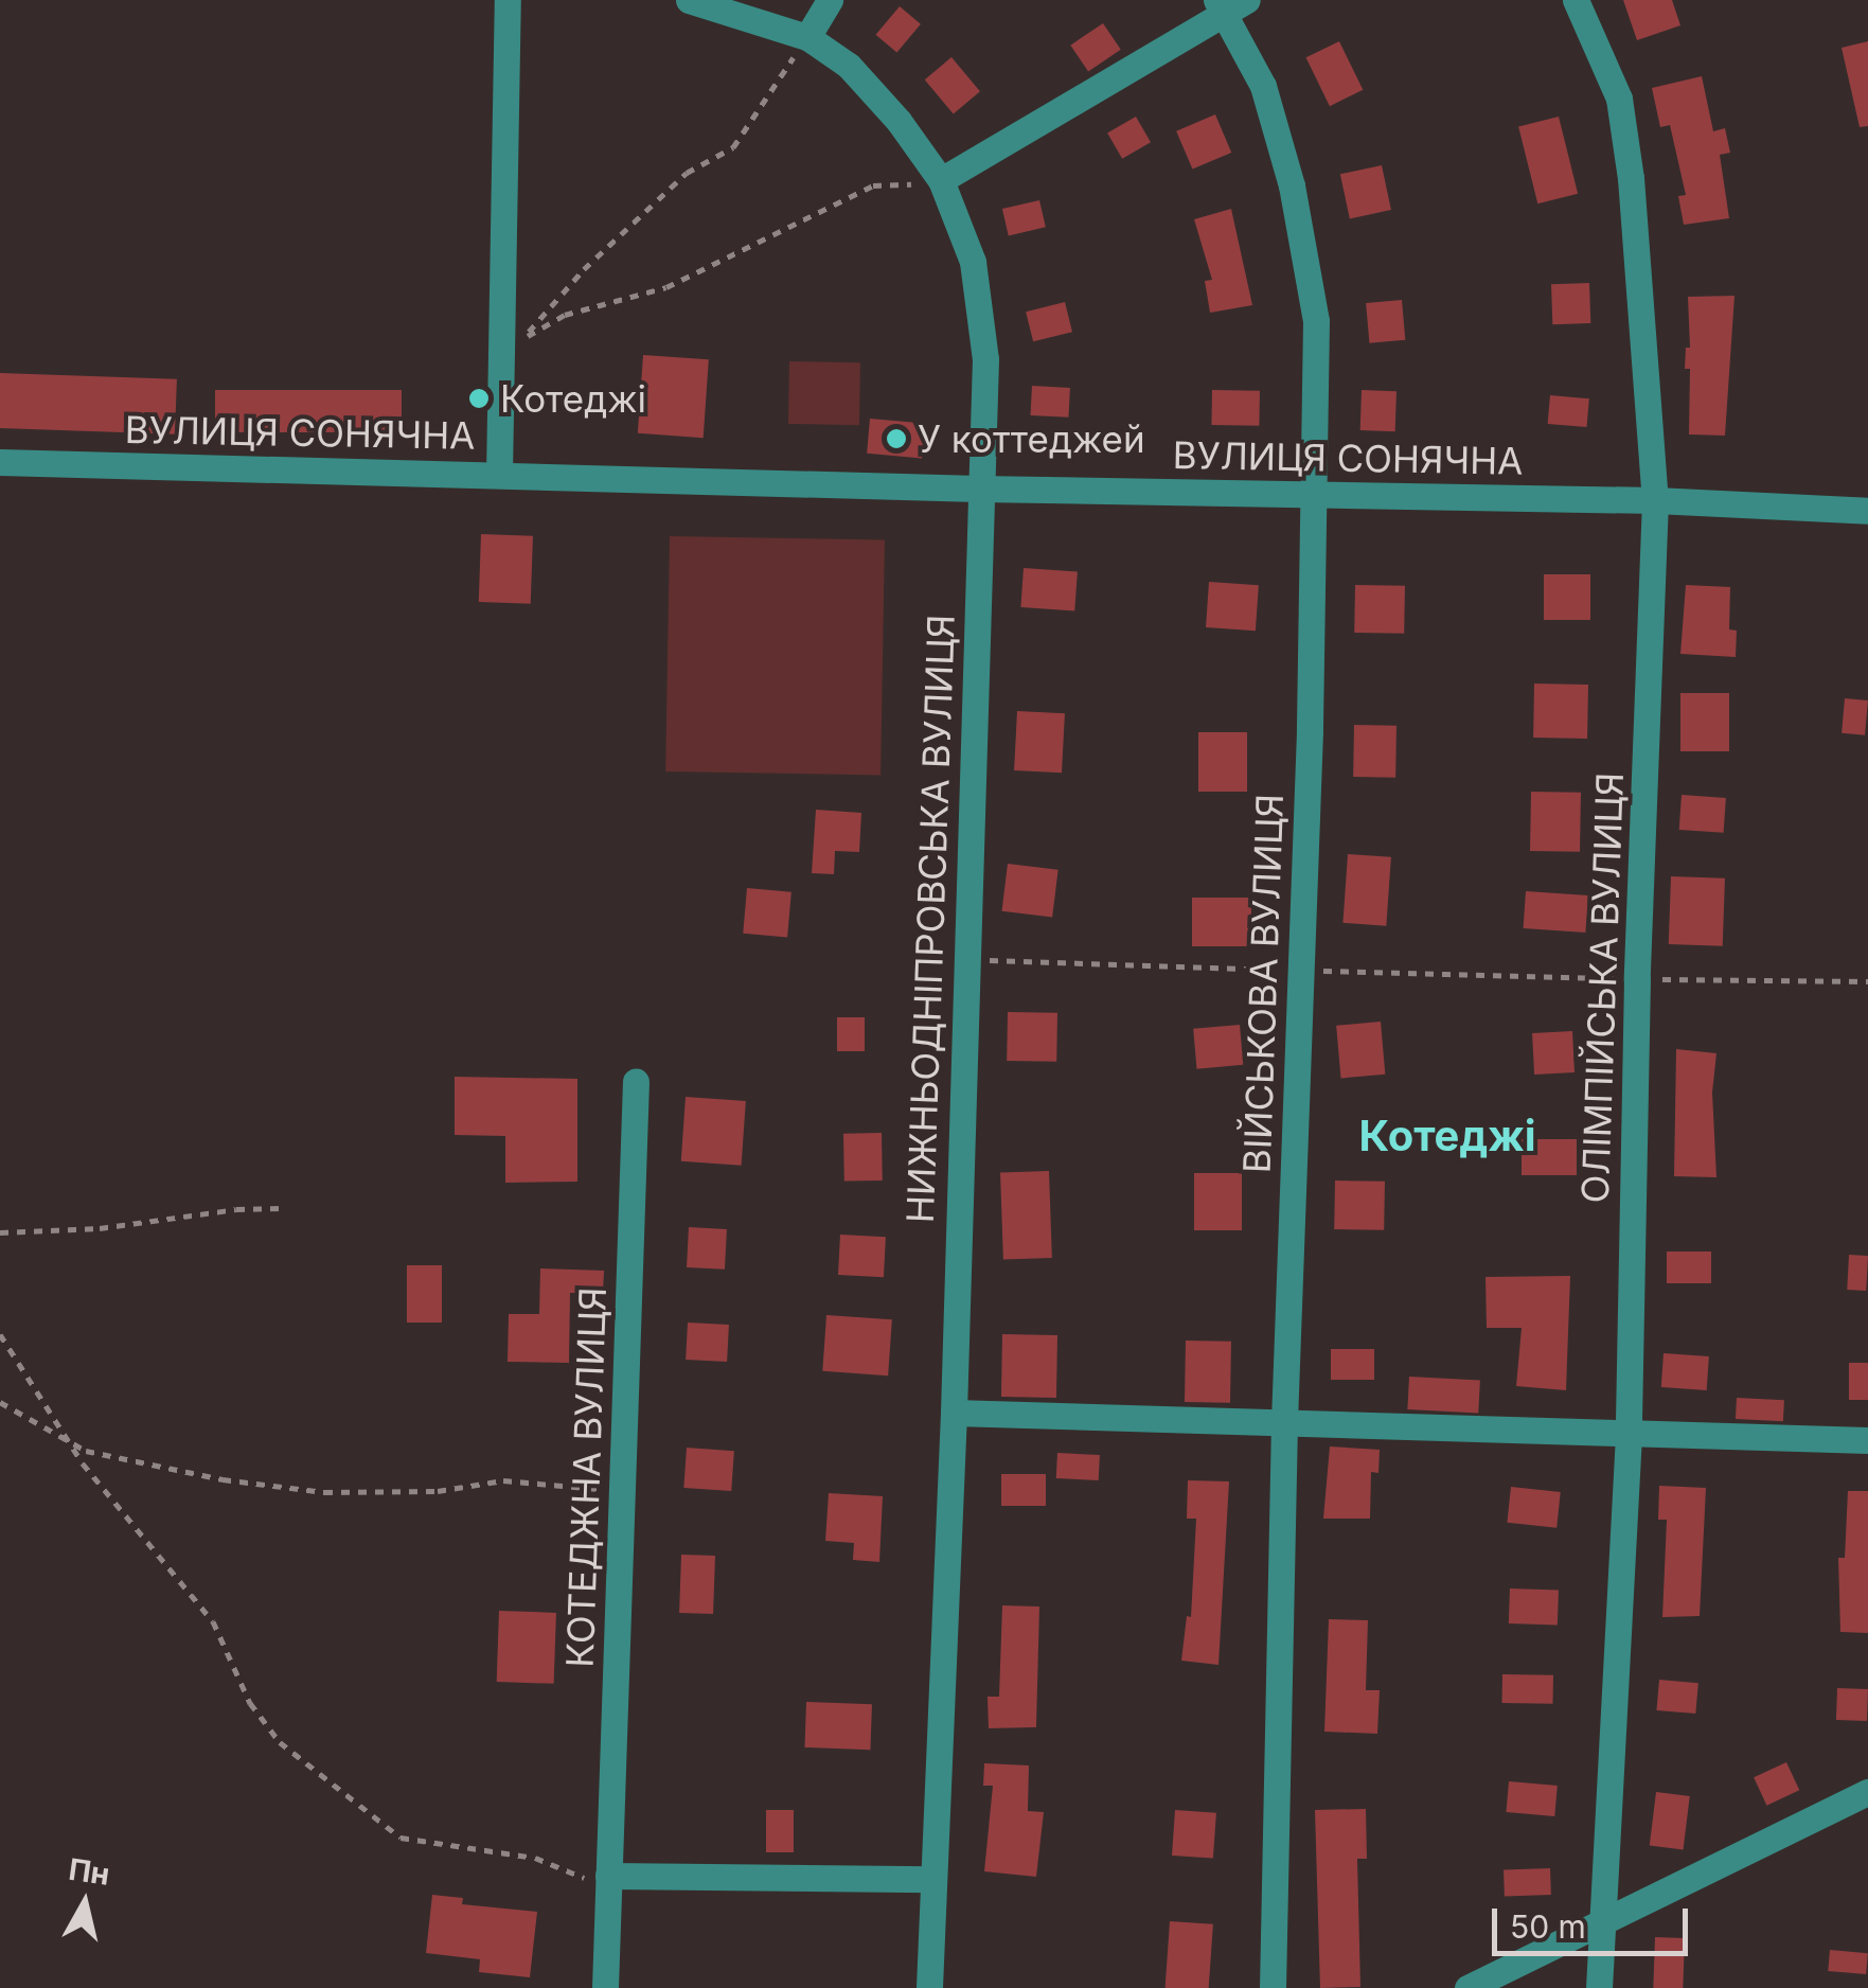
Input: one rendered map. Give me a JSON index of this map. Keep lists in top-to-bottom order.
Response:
{
  "streets": {
    "street": [
      "ВУЛИЦЯ СОНЯЧНА",
      "НИЖНЬОДНІПРОВСЬКА ВУЛИЦЯ",
      "ВІЙСЬКОВА ВУЛИЦЯ",
      "ОЛІМПІЙСЬКА ВУЛИЦЯ",
      "КОТЕДЖНА ВУЛИЦЯ"
    ]
  },
  "crossings": [
    ["ВУЛИЦЯ СОНЯЧНА", "НИЖНЬОДНІПРОВСЬКА ВУЛИЦЯ"],
    ["ВУЛИЦЯ СОНЯЧНА", "ВІЙСЬКОВА ВУЛИЦЯ"],
    ["ВУЛИЦЯ СОНЯЧНА", "ОЛІМПІЙСЬКА ВУЛИЦЯ"]
  ],
  "districts": ["Котеджі"],
  "places": ["Котеджі", "У коттеджей"],
  "scale_bar": "50 m",
  "north": "top"
}
